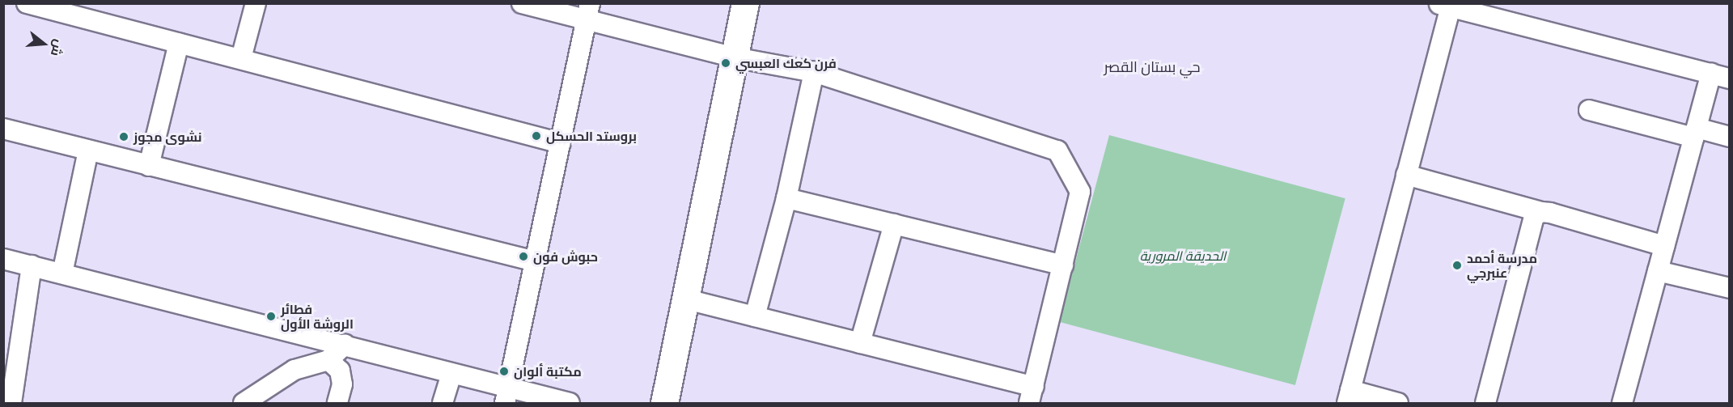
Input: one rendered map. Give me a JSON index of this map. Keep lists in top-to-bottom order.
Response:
{
  "districts": ["حي بستان القصر"],
  "parks": ["الحديقة المرورية"],
  "places": [
    "فرن كعك العبسي",
    "بروستد الحسكل",
    "نشوى مجوز",
    "حبوش فون",
    "مدرسة أحمد عنبرجي",
    "فطائر الروشة الأول",
    "مكتبة ألوان"
  ],
  "north": "right"
}
